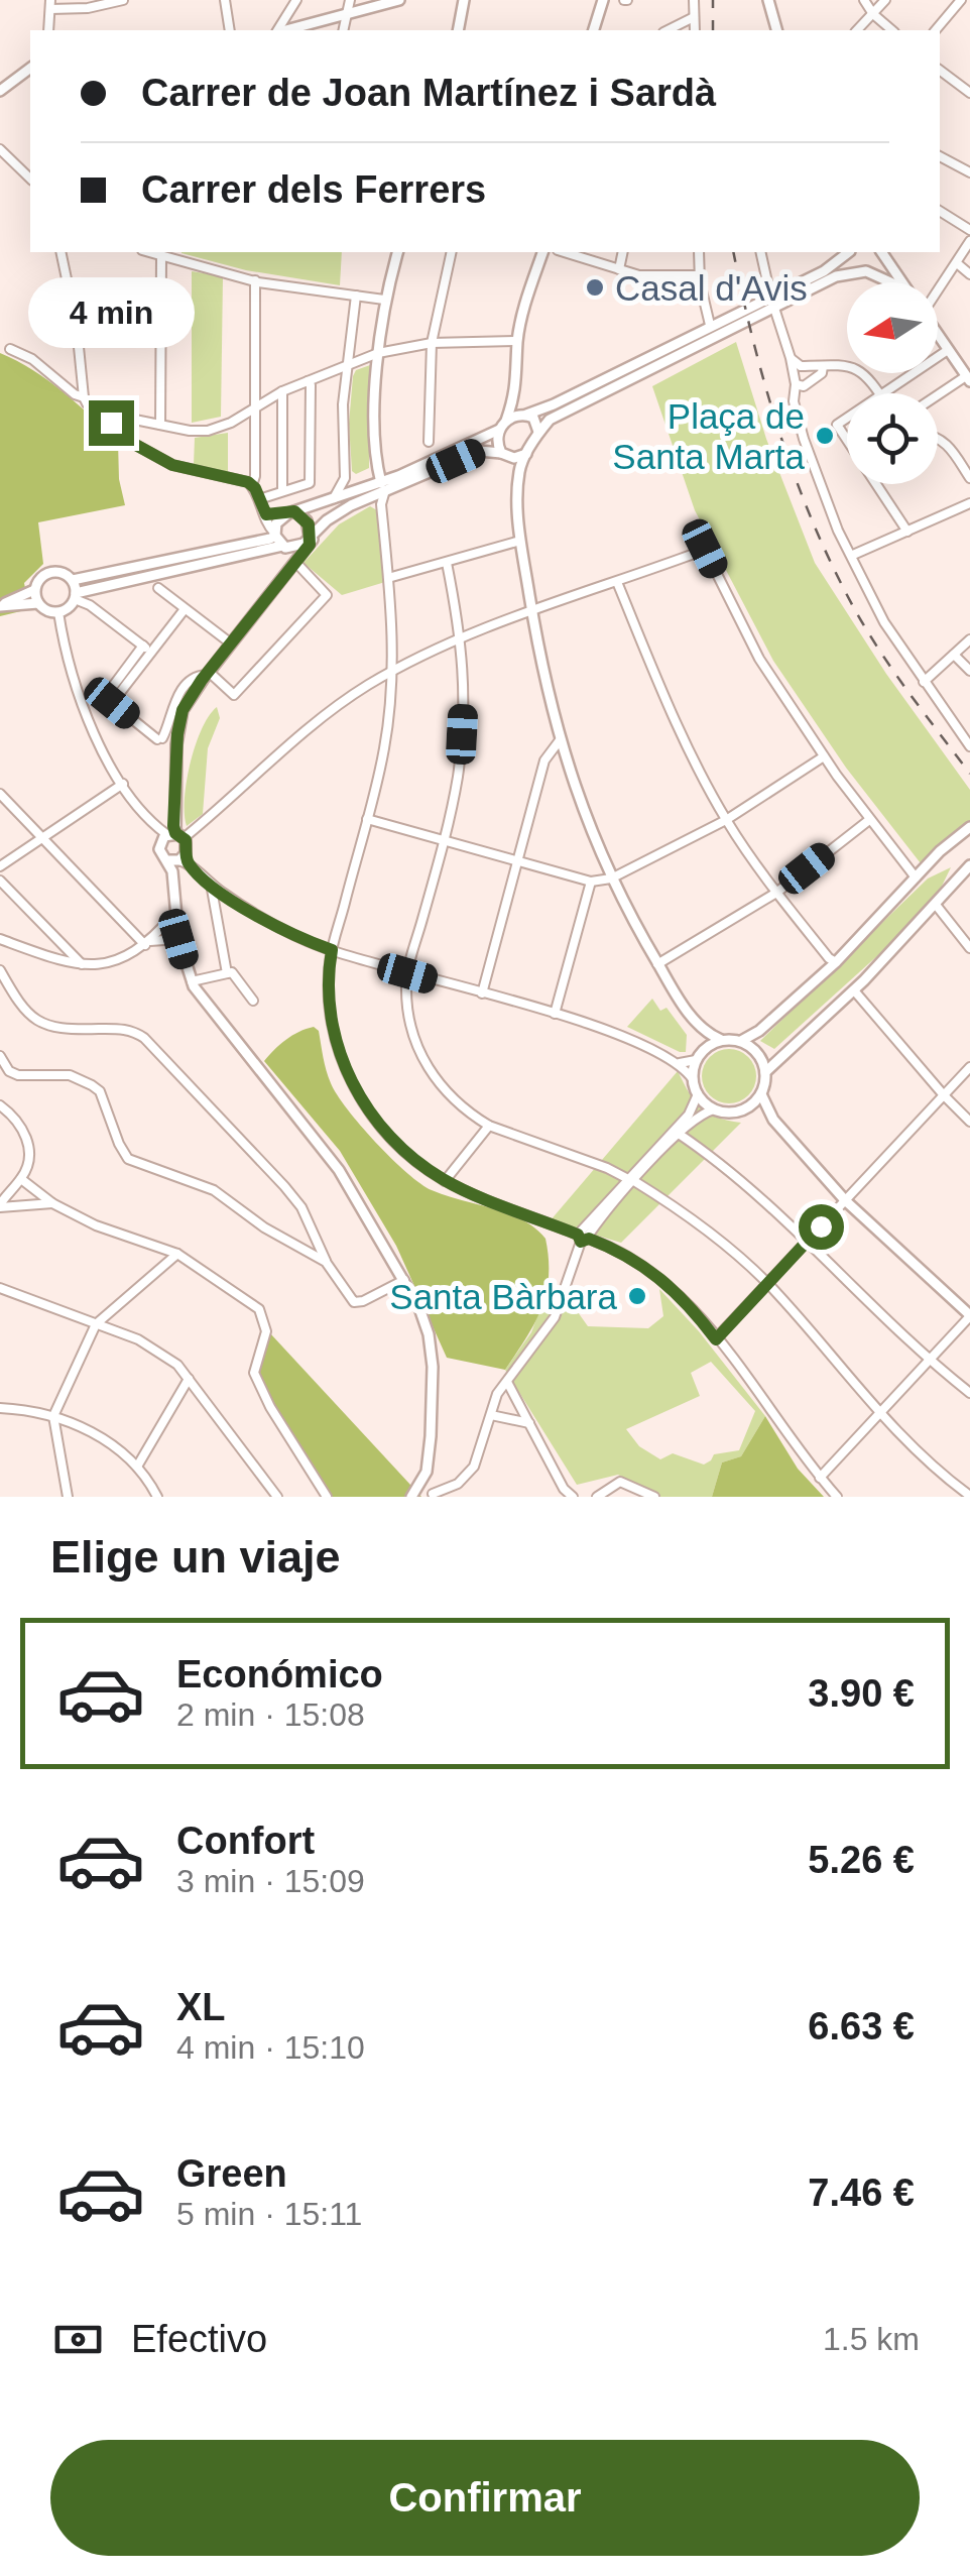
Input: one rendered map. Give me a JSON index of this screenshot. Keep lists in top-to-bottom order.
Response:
{
  "places": ["Casal d'Avis", "Plaça de Santa Marta", "Santa Bàrbara"],
  "north": "left",
  "page": {
    "banner": ["Carrer de Joan Martínez i Sardà", "Carrer dels Ferrers"],
    "bubble": "4 min",
    "heading": "Elige un viaje",
    "list": [
      {
        "name": "Económico",
        "note": "2 min · 15:08",
        "value": "3.90 €"
      },
      {
        "name": "Confort",
        "note": "3 min · 15:09",
        "value": "5.26 €"
      },
      {
        "name": "XL",
        "note": "4 min · 15:10",
        "value": "6.63 €"
      },
      {
        "name": "Green",
        "note": "5 min · 15:11",
        "value": "7.46 €"
      }
    ],
    "pay": ["Efectivo", "1.5 km"],
    "buttons": "Confirmar"
  }
}
